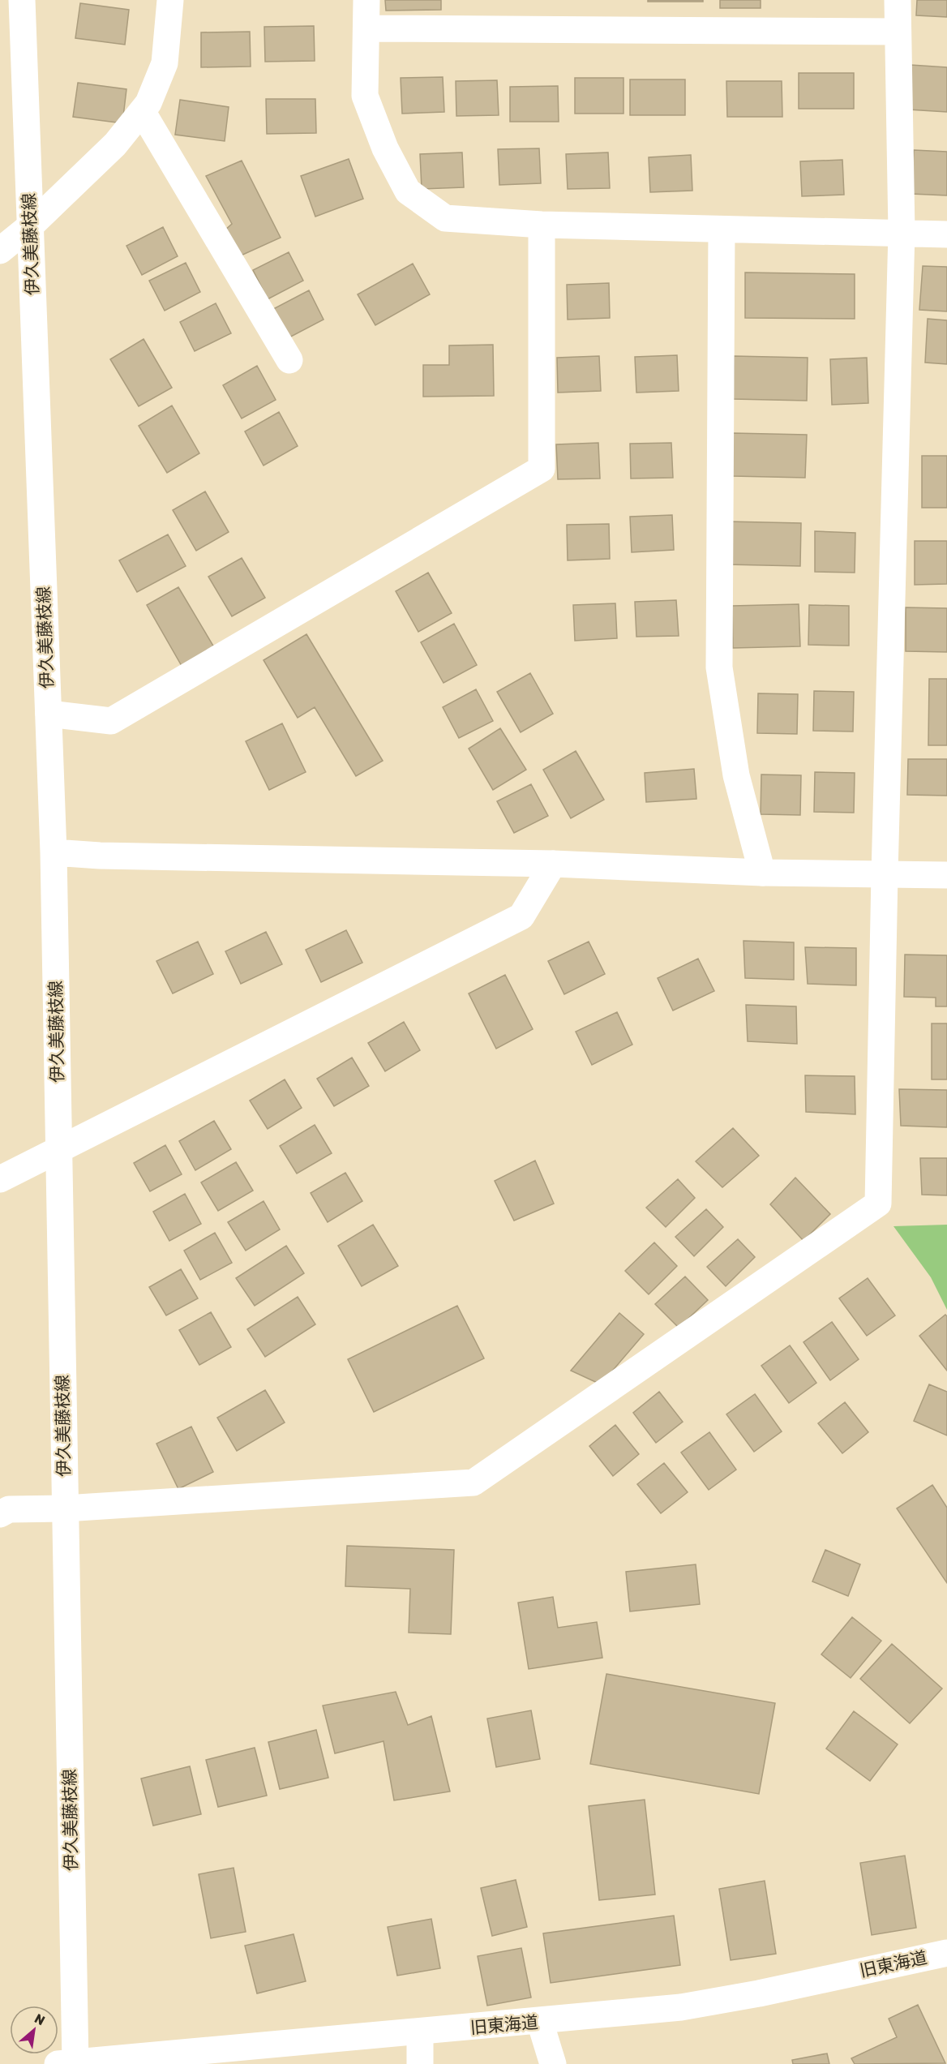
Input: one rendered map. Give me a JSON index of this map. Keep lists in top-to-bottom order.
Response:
{
  "streets": {
    "street": ["伊久美藤枝線", "旧東海道"]
  },
  "crossings": [
    ["伊久美藤枝線", "旧東海道"]
  ],
  "north": "top right"
}
